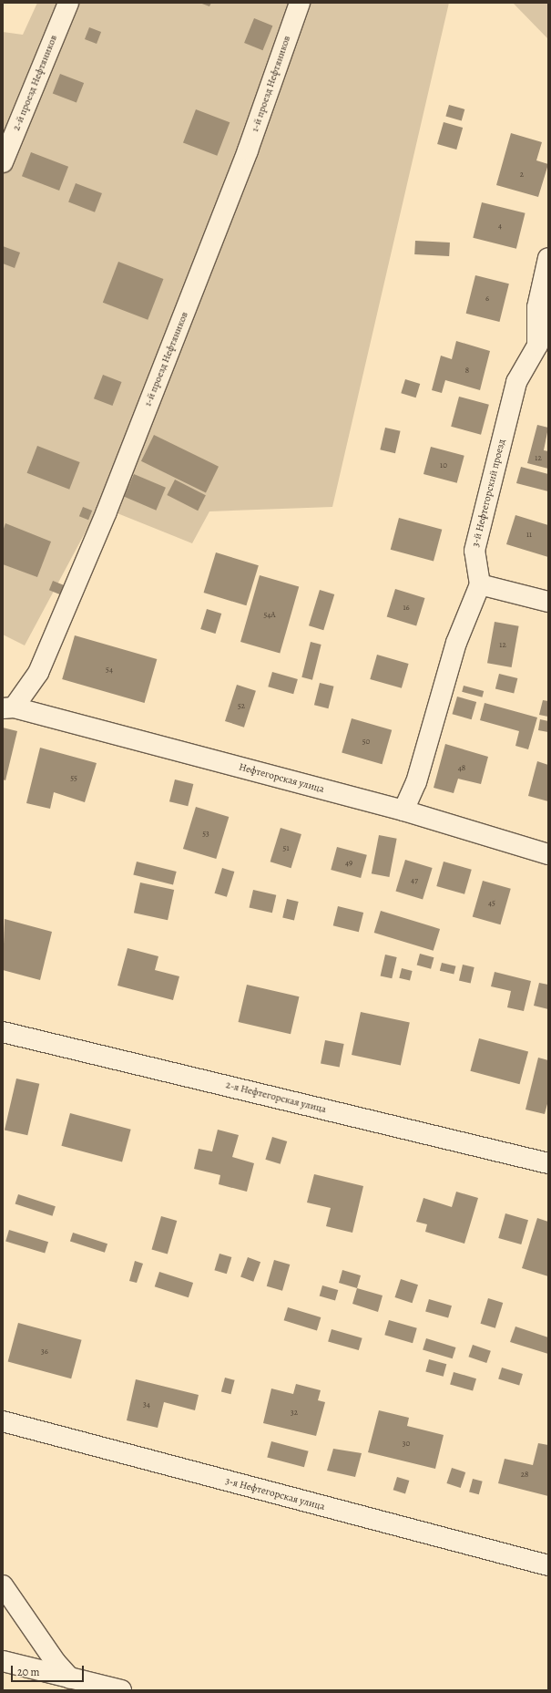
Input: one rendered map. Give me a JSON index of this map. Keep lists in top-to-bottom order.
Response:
{
  "streets": {
    "street": [
      "2-й проезд Нефтяников",
      "1-й проезд Нефтяников",
      "3-й Нефтегорский проезд",
      "Нефтегорская улица",
      "2-я Нефтегорская улица",
      "3-я Нефтегорская улица"
    ]
  },
  "crossings": [
    ["1-й проезд Нефтяников", "Нефтегорская улица"]
  ],
  "house_numbers": [
    "2",
    "4",
    "6",
    "8",
    "12",
    "10",
    "11",
    "16",
    "54А",
    "12",
    "54",
    "52",
    "50",
    "48",
    "55",
    "53",
    "51",
    "49",
    "47",
    "45",
    "36",
    "34",
    "32",
    "30",
    "28"
  ],
  "scale_bar": "20 m"
}
